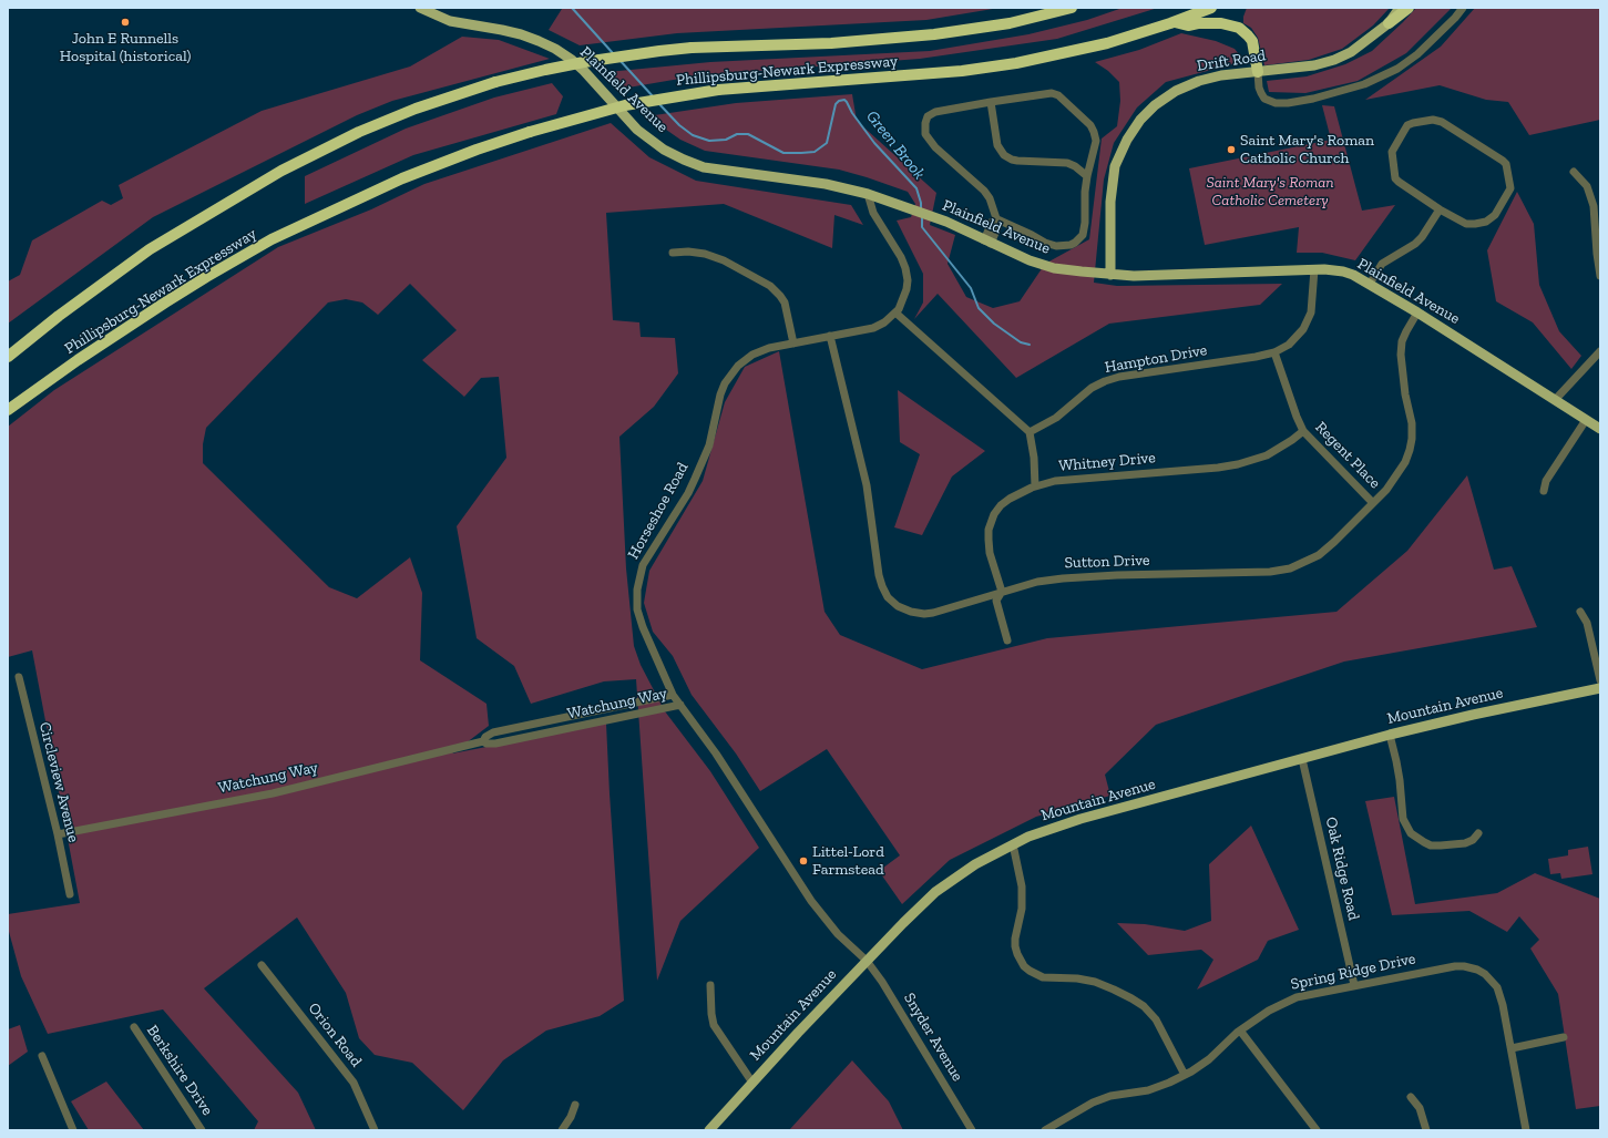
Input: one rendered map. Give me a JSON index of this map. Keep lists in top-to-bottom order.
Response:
{
  "streets": {
    "highway": ["Phillipsburg-Newark Expressway"],
    "main road": ["Drift Road", "Plainfield Avenue", "Mountain Avenue"],
    "street": [
      "Hampton Drive",
      "Regent Place",
      "Whitney Drive",
      "Horseshoe Road",
      "Sutton Drive",
      "Watchung Way",
      "Circleview Avenue",
      "Oak Ridge Road",
      "Spring Ridge Drive",
      "Orion Road",
      "Snyder Avenue",
      "Berkshire Drive"
    ]
  },
  "crossings": [
    ["Drift Road", "Plainfield Avenue"],
    ["Plainfield Avenue", "Hampton Drive"],
    ["Plainfield Avenue", "Horseshoe Road"],
    ["Plainfield Avenue", "Sutton Drive"],
    ["Hampton Drive", "Regent Place"],
    ["Regent Place", "Whitney Drive"],
    ["Regent Place", "Sutton Drive"],
    ["Whitney Drive", "Sutton Drive"],
    ["Horseshoe Road", "Sutton Drive"],
    ["Horseshoe Road", "Watchung Way"],
    ["Horseshoe Road", "Mountain Avenue"],
    ["Horseshoe Road", "Snyder Avenue"],
    ["Watchung Way", "Circleview Avenue"],
    ["Mountain Avenue", "Oak Ridge Road"],
    ["Mountain Avenue", "Snyder Avenue"],
    ["Oak Ridge Road", "Spring Ridge Drive"]
  ],
  "water": ["Green Brook"],
  "parks": ["Saint Mary's Roman Catholic Cemetery"],
  "places": ["John E Runnells Hospital (historical)", "Saint Mary's Roman Catholic Church", "Littel-Lord Farmstead"]
}
